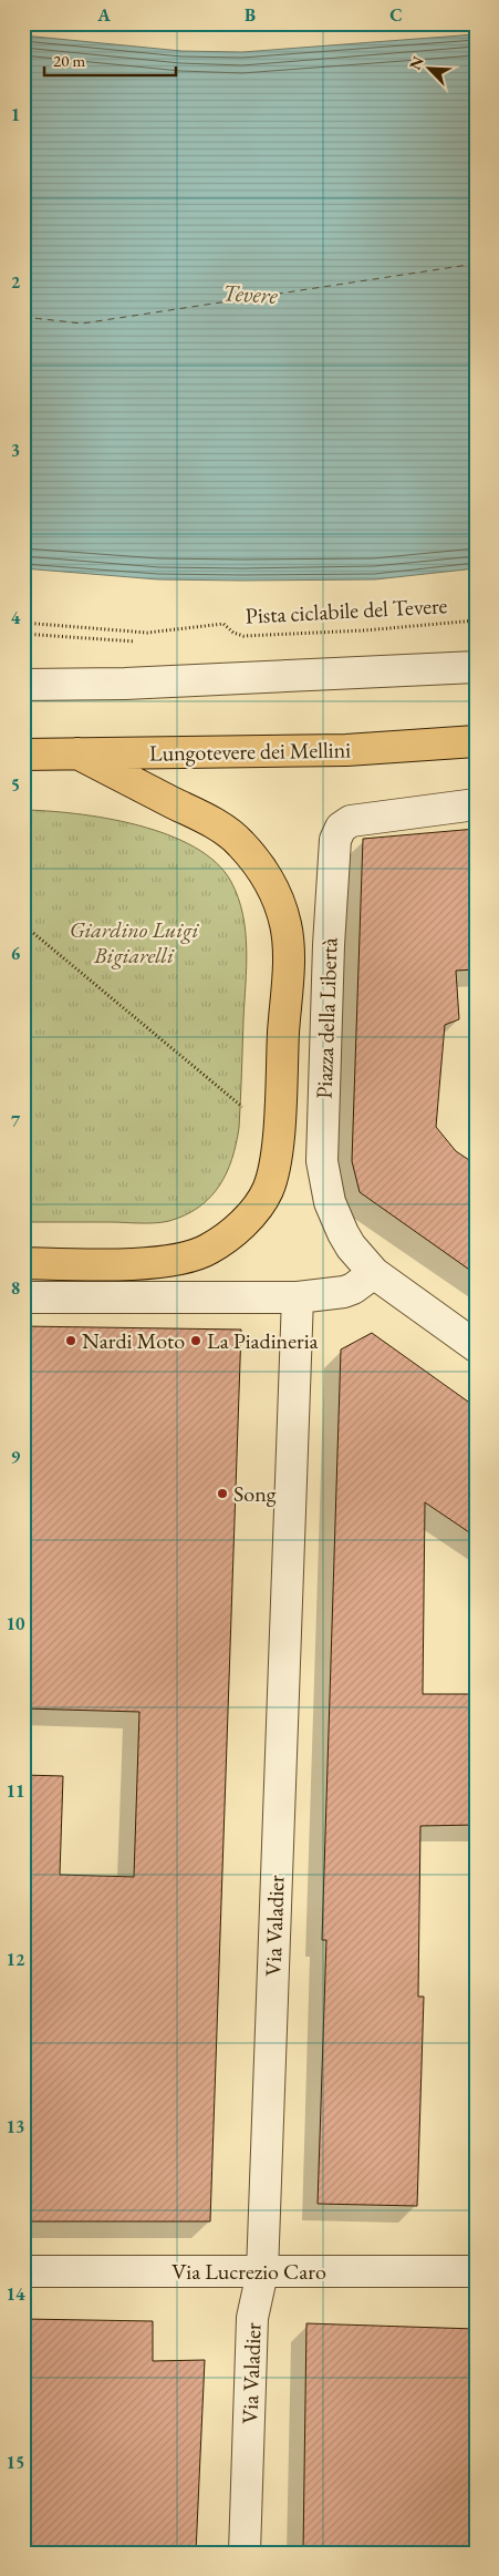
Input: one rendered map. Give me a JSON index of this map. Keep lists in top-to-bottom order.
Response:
{
  "streets": {
    "main road": ["Lungotevere dei Mellini"],
    "street": ["Piazza della Libertà", "Via Valadier", "Via Lucrezio Caro"],
    "path": ["Pista ciclabile del Tevere"]
  },
  "crossings": [
    ["Via Valadier", "Via Lucrezio Caro"]
  ],
  "water": ["Tevere"],
  "parks": ["Giardino Luigi Bigiarelli"],
  "places": ["Nardi Moto", "La Piadineria", "Song"],
  "scale_bar": "20 m",
  "north": "top left",
  "grid": {
    "columns": ["A", "B", "C"],
    "rows": [
      "1",
      "2",
      "3",
      "4",
      "5",
      "6",
      "7",
      "8",
      "9",
      "10",
      "11",
      "12",
      "13",
      "14",
      "15"
    ]
  }
}
